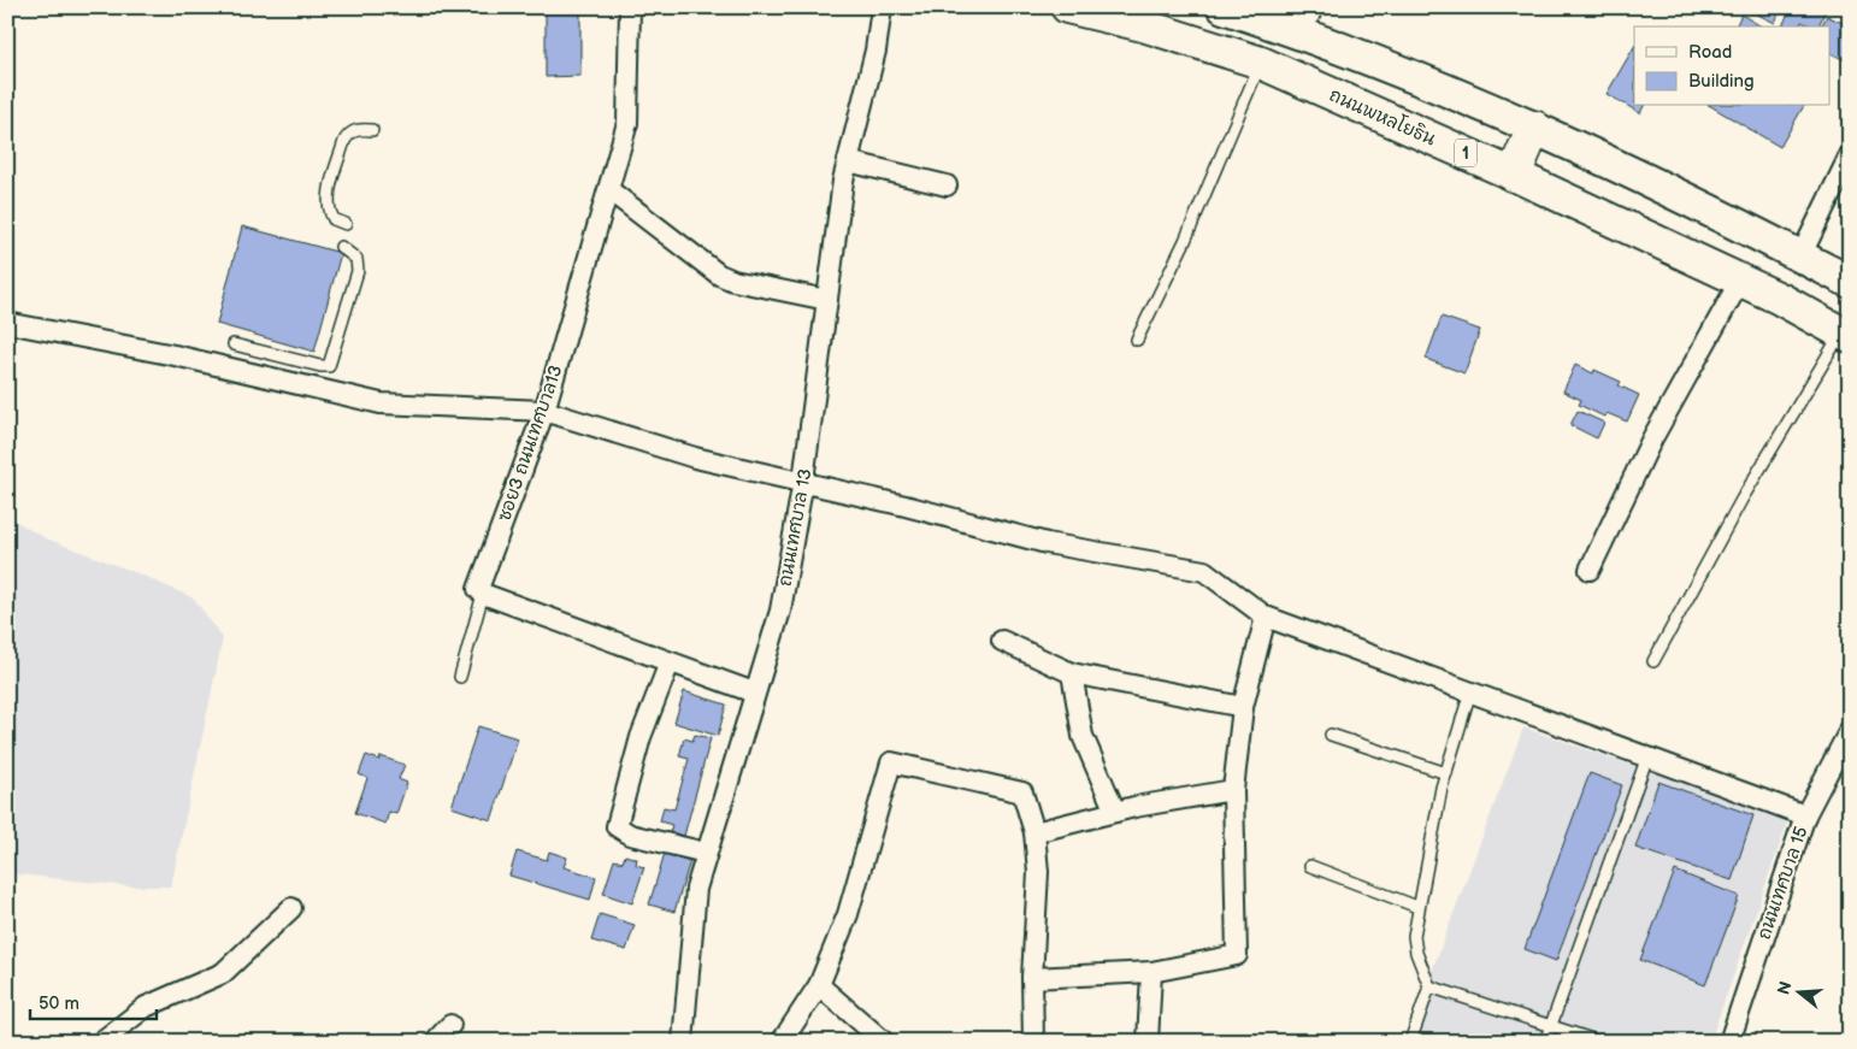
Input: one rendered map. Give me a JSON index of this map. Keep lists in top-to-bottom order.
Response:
{
  "streets": {
    "main road": ["ถนนพหลโยธิน", "1"],
    "street": ["ซอย3 ถนนเทศบาล13", "ถนนเทศบาล 13", "ถนนเทศบาล 15"]
  },
  "legend": ["Road", "Building"],
  "scale_bar": "50 m",
  "north": "left"
}
